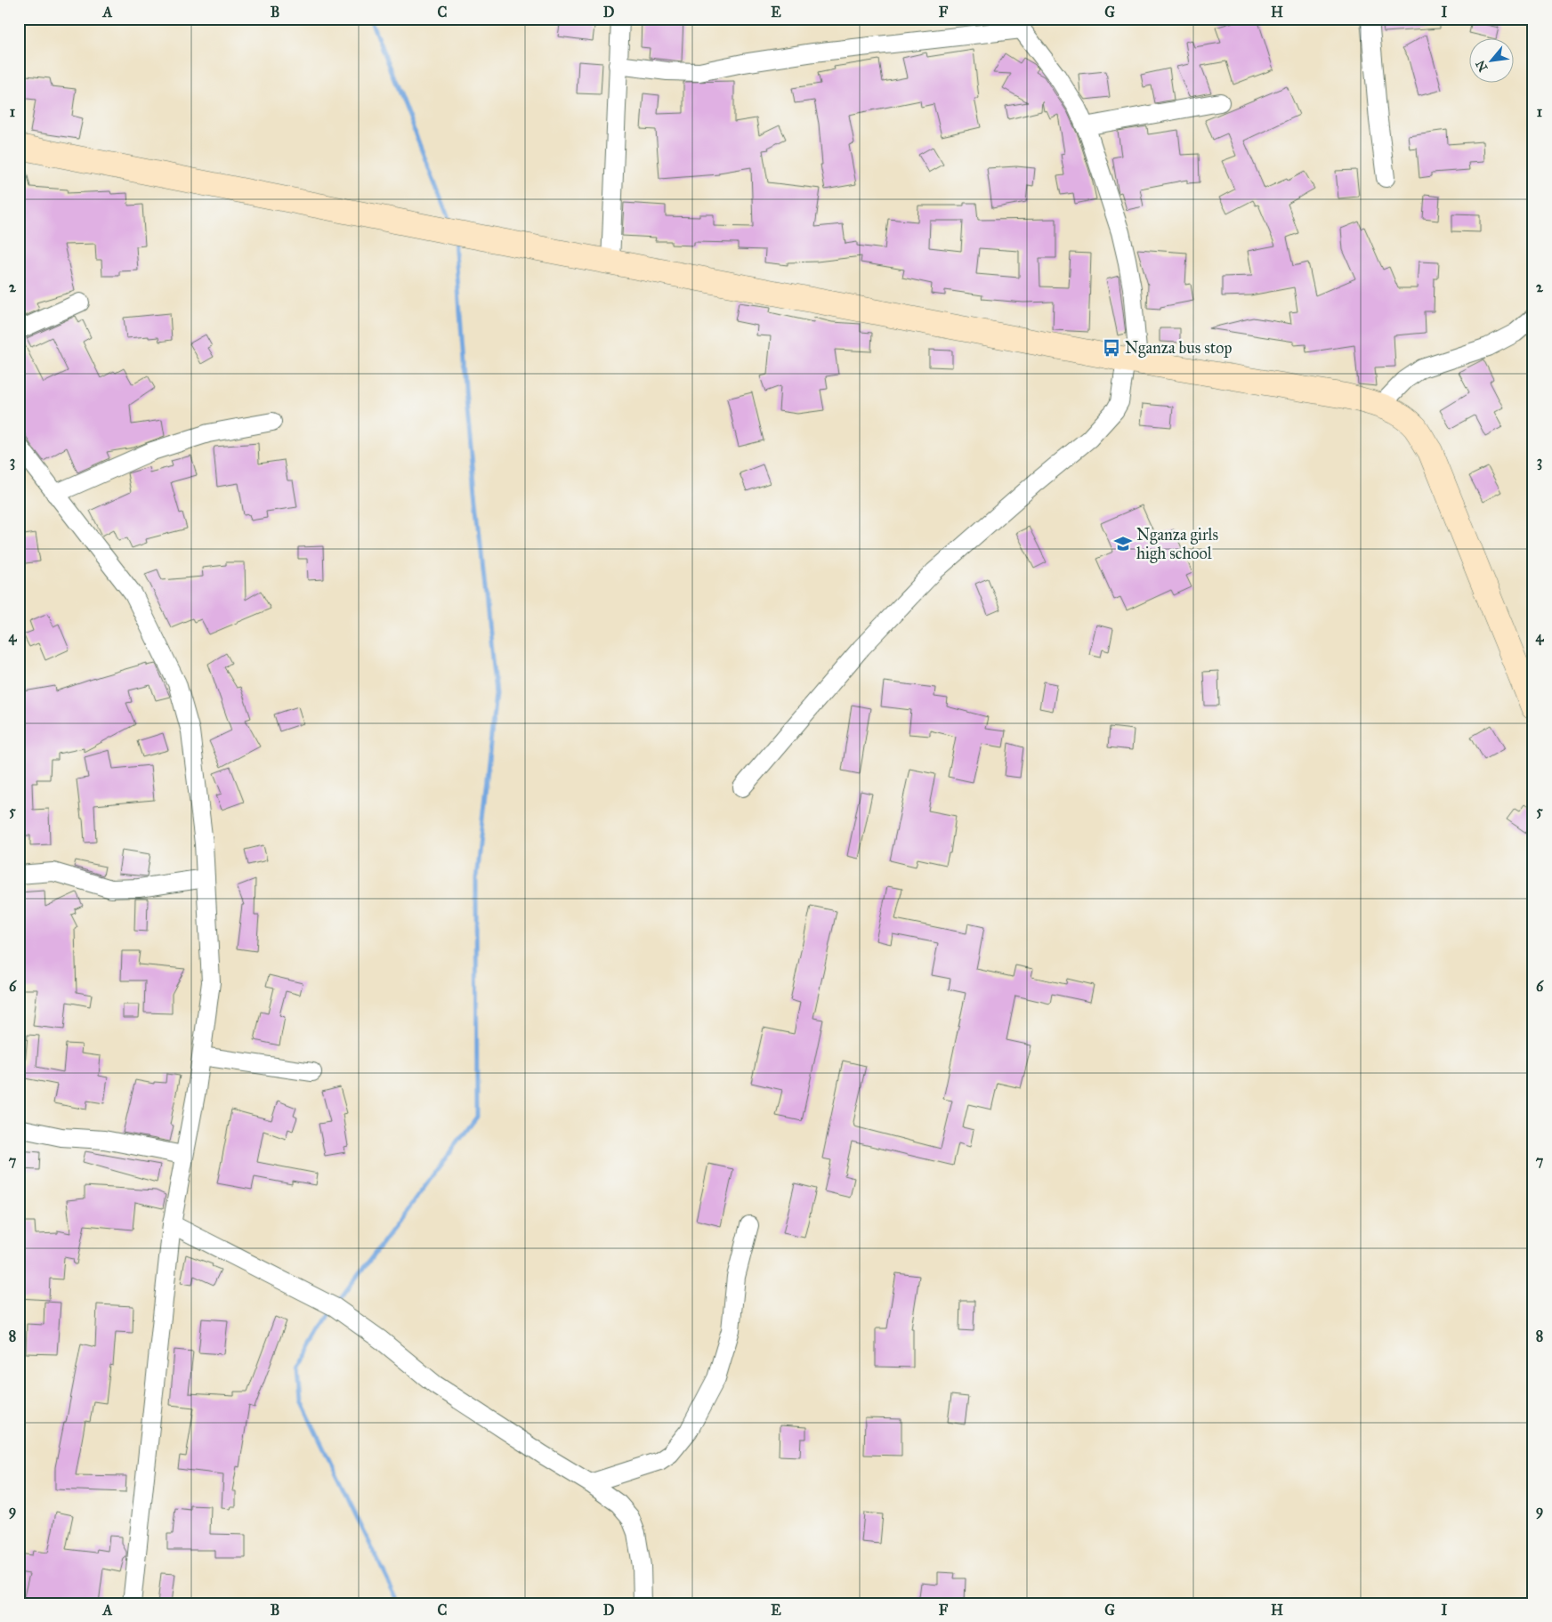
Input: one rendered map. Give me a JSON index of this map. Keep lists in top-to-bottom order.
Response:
{
  "places": {
    "bus stop": ["Nganza bus stop"],
    "school or university": ["Nganza girls high school"]
  },
  "north": "bottom left",
  "grid": {
    "columns": [
      "A",
      "B",
      "C",
      "D",
      "E",
      "F",
      "G",
      "H",
      "I"
    ],
    "rows": [
      "1",
      "2",
      "3",
      "4",
      "5",
      "6",
      "7",
      "8",
      "9"
    ]
  }
}
